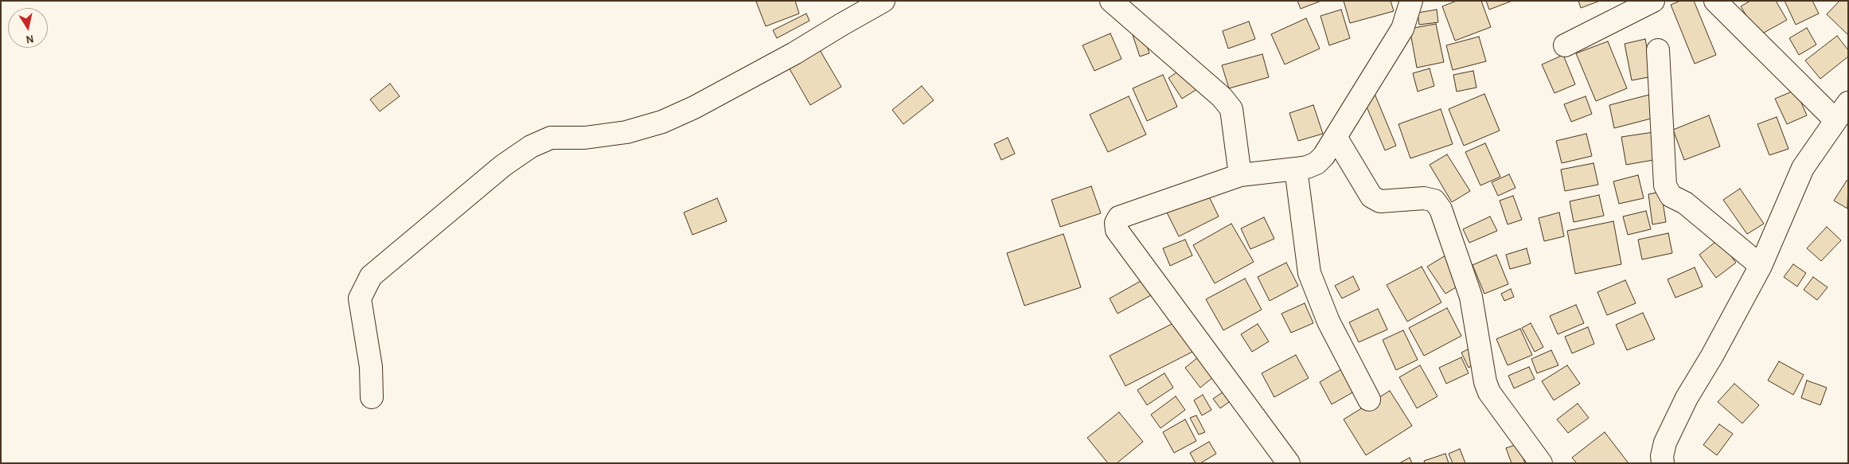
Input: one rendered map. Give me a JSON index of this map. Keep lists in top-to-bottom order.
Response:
{
  "north": "bottom"
}
